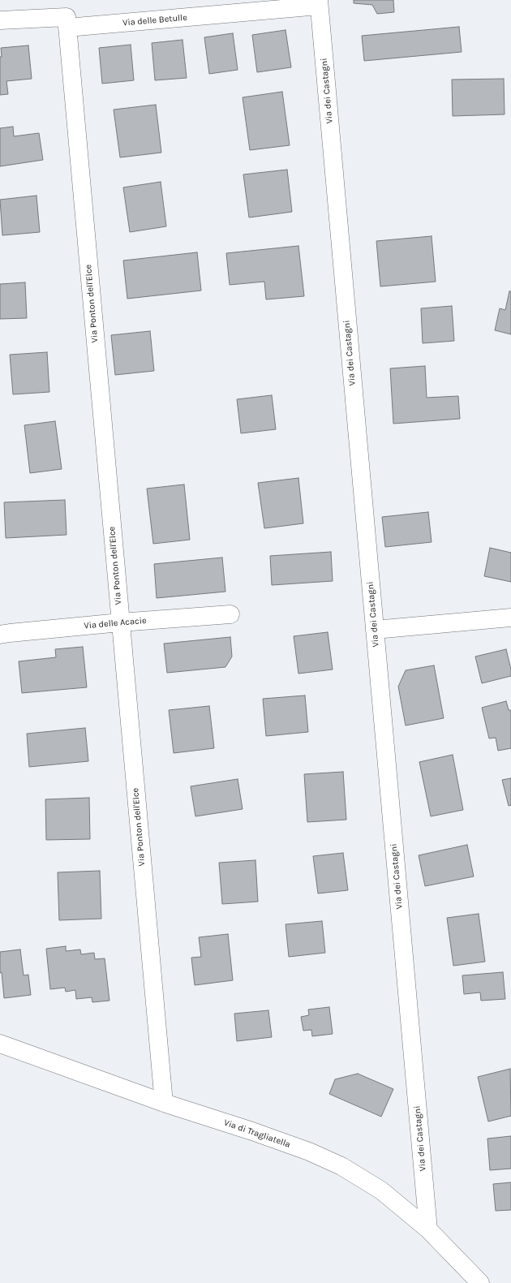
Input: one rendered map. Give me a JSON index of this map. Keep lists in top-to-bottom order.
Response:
{
  "streets": {
    "street": [
      "Via delle Betulle",
      "Via dei Castagni",
      "Via Ponton dell'Elce",
      "Via delle Acacie",
      "Via di Tragliatella"
    ]
  },
  "crossings": [
    ["Via delle Betulle", "Via dei Castagni"],
    ["Via delle Betulle", "Via Ponton dell'Elce"],
    ["Via dei Castagni", "Via di Tragliatella"],
    ["Via Ponton dell'Elce", "Via delle Acacie"],
    ["Via Ponton dell'Elce", "Via di Tragliatella"]
  ]
}
